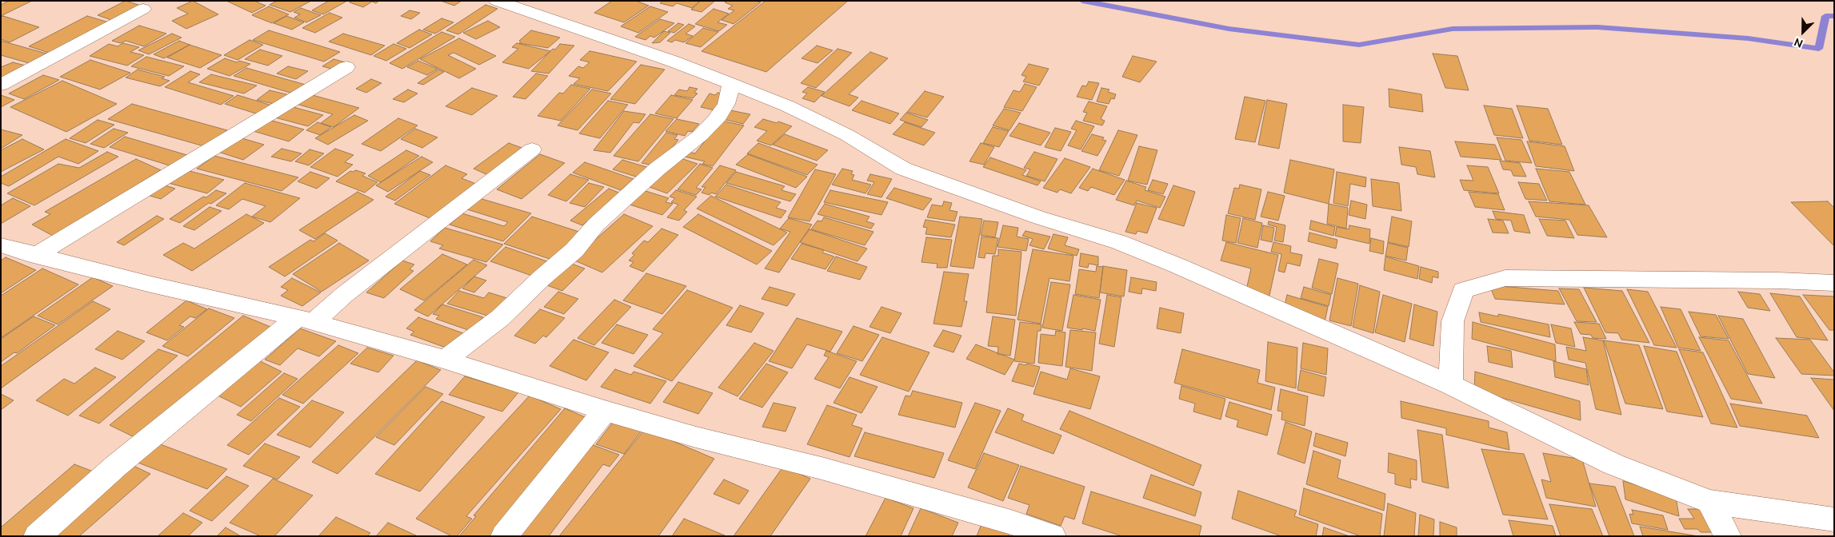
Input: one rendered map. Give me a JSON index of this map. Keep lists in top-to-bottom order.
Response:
{
  "north": "bottom left"
}
